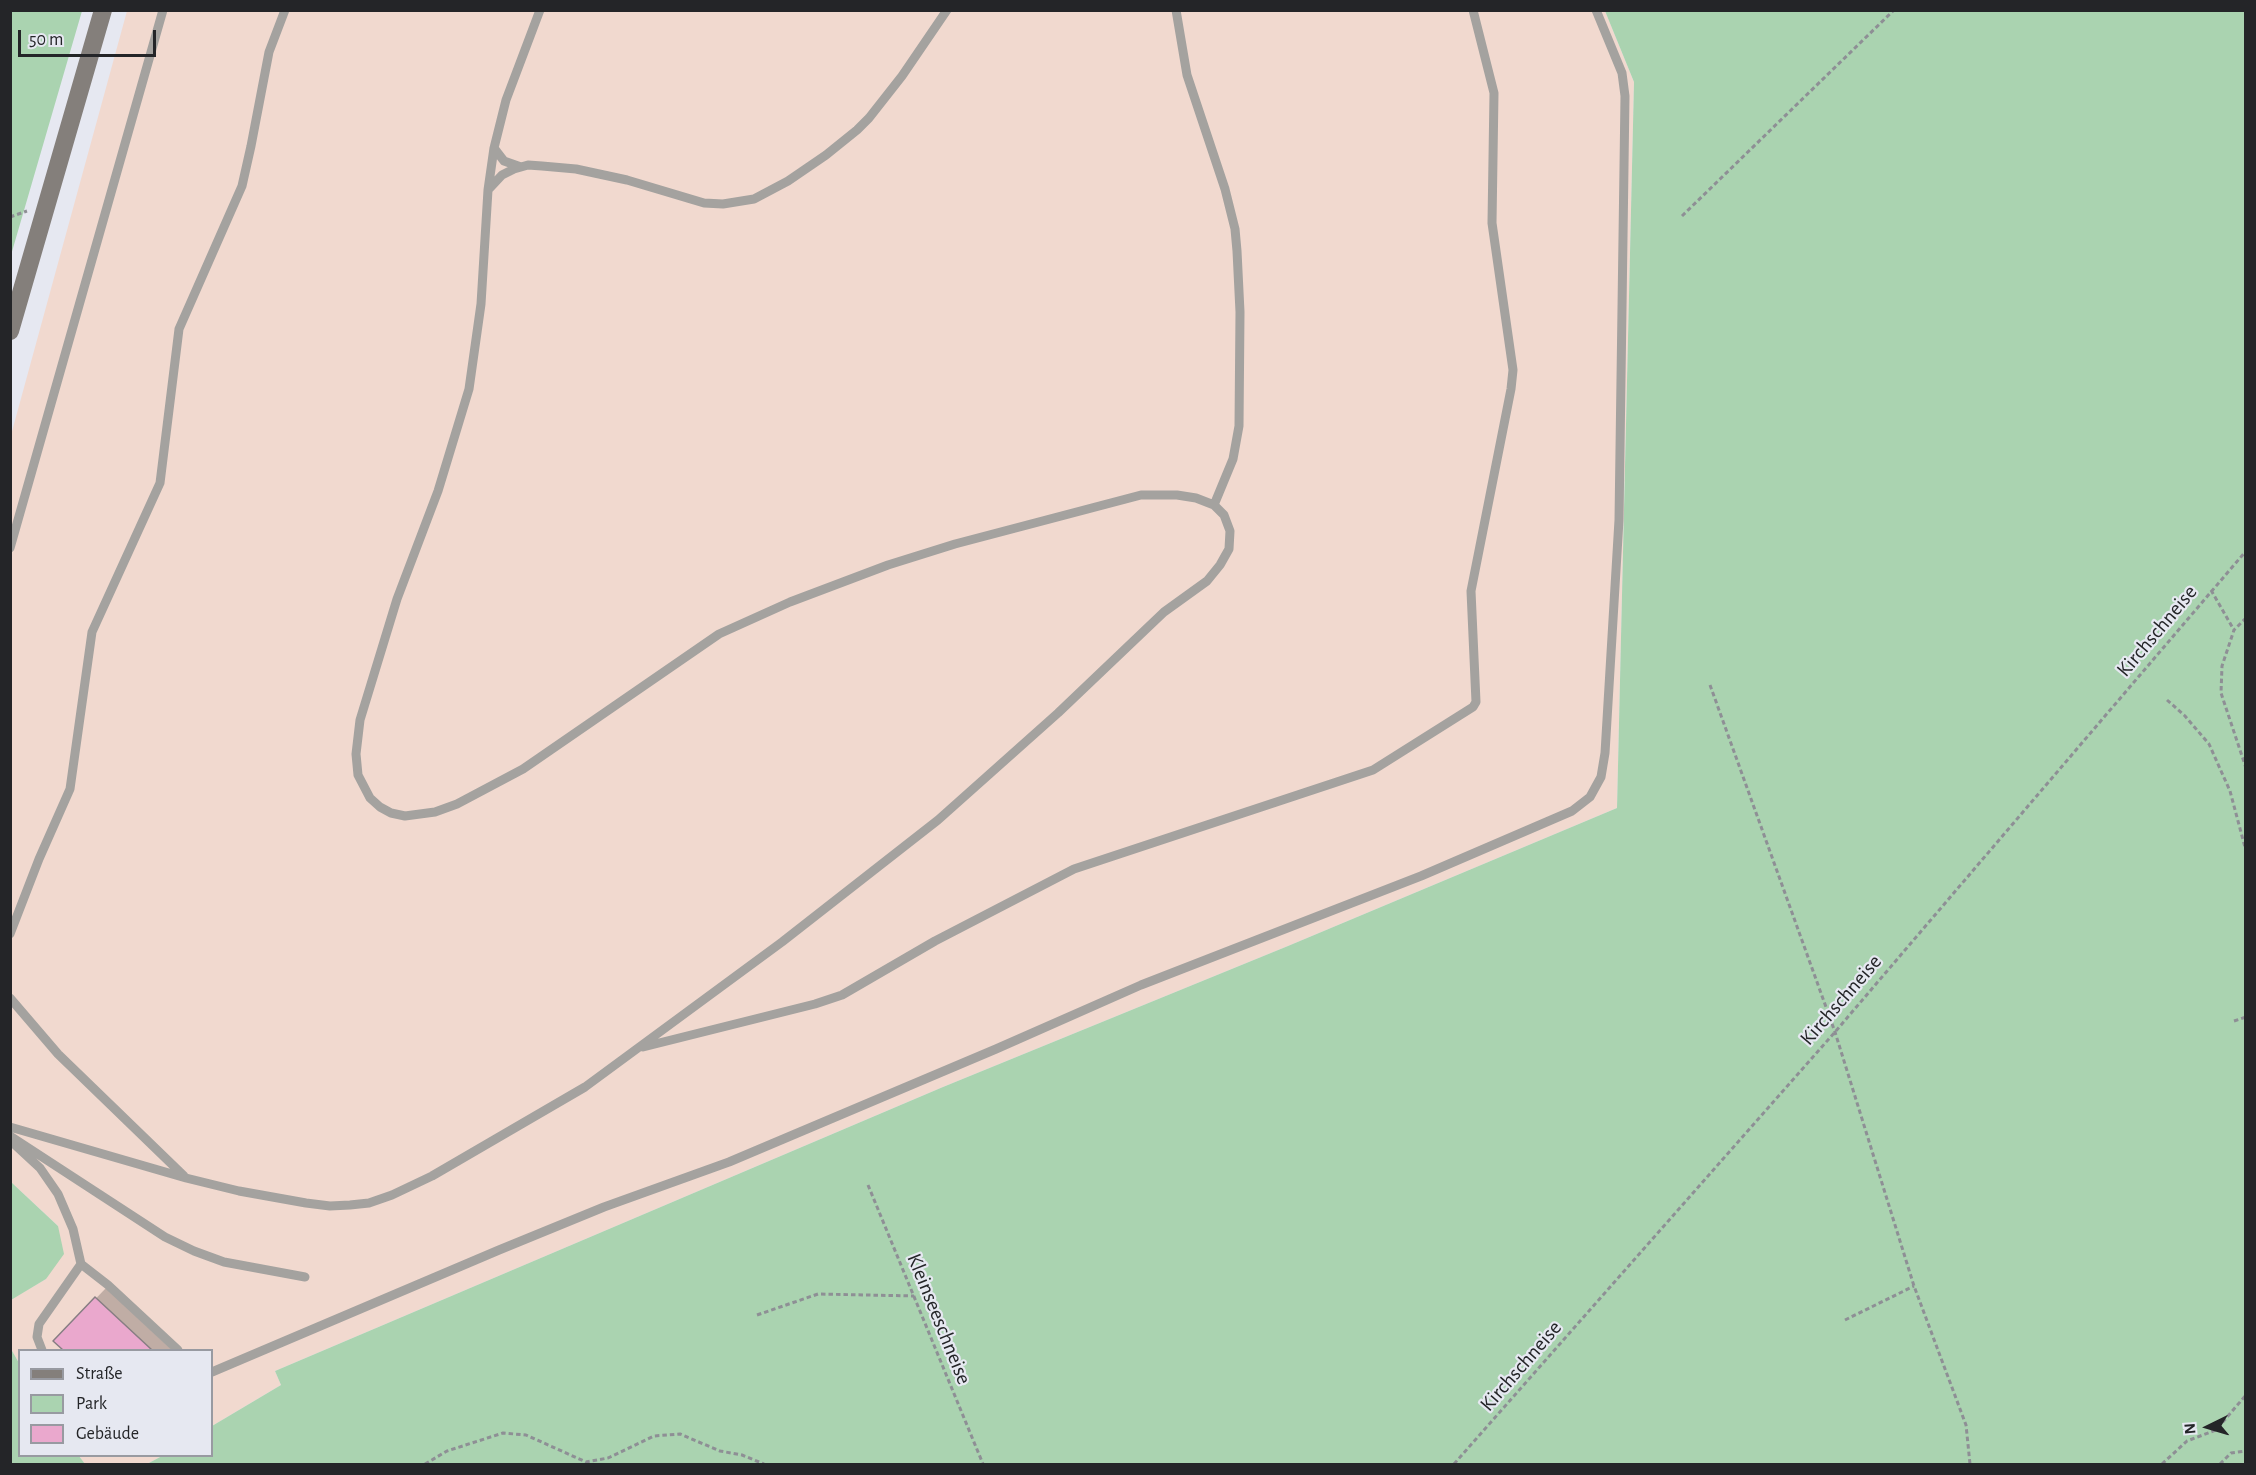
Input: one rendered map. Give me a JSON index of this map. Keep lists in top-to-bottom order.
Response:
{
  "streets": {
    "path": ["Kirchschneise", "Kleinseeschneise"]
  },
  "legend": ["Straße", "Park", "Gebäude"],
  "scale_bar": "50 m",
  "north": "left"
}
